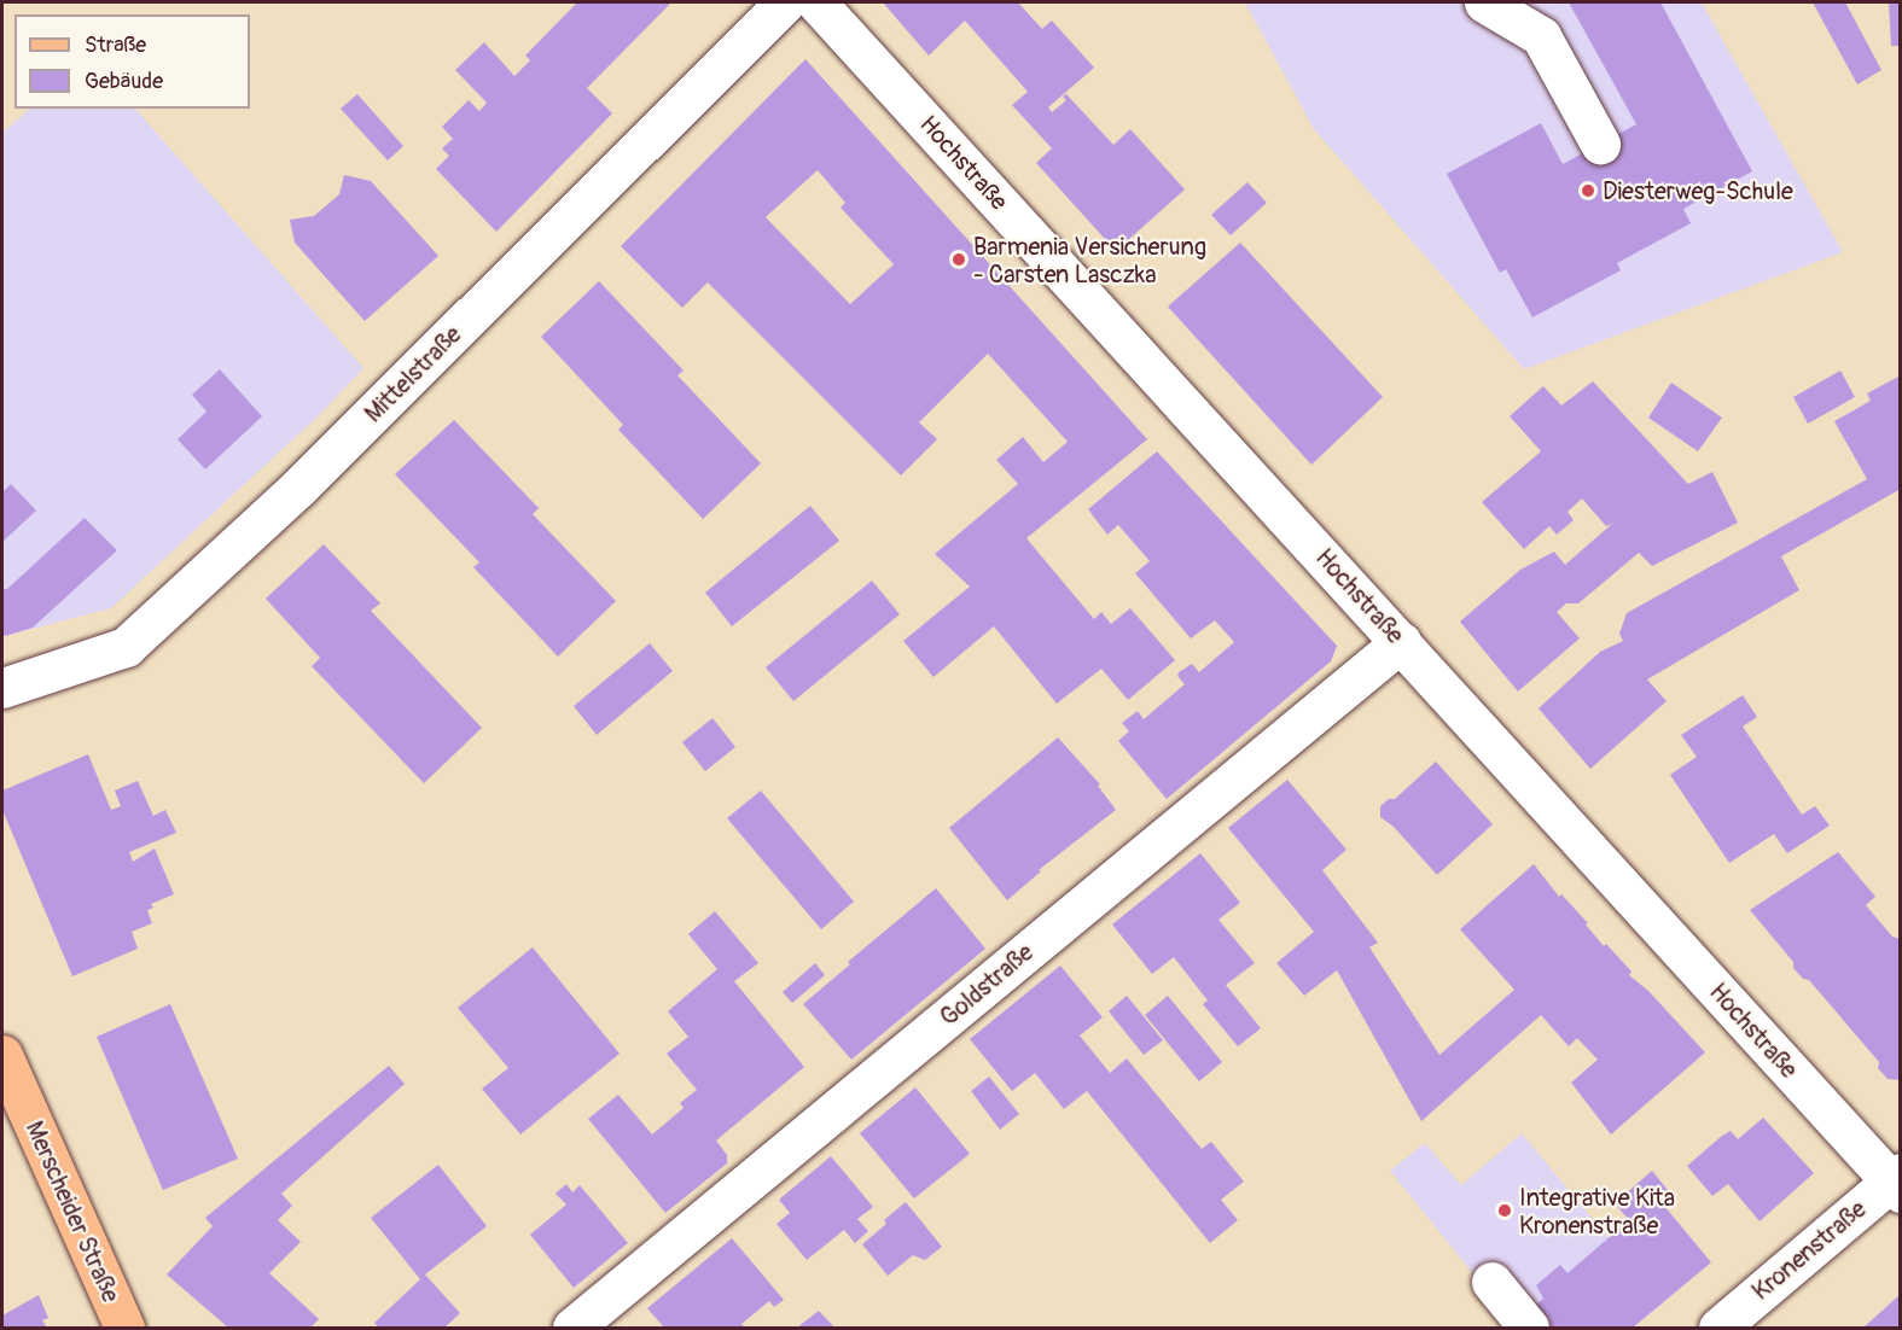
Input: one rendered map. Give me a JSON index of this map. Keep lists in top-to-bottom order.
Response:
{
  "streets": {
    "main road": ["Merscheider Straße"],
    "street": [
      "Hochstraße",
      "Mittelstraße",
      "Goldstraße",
      "Kronenstraße"
    ]
  },
  "crossings": [
    ["Hochstraße", "Goldstraße"],
    ["Hochstraße", "Kronenstraße"]
  ],
  "places": ["Diesterweg-Schule", "Barmenia Versicherung - Carsten Lasczka", "Integrative Kita Kronenstraße"],
  "legend": ["Straße", "Gebäude"]
}
